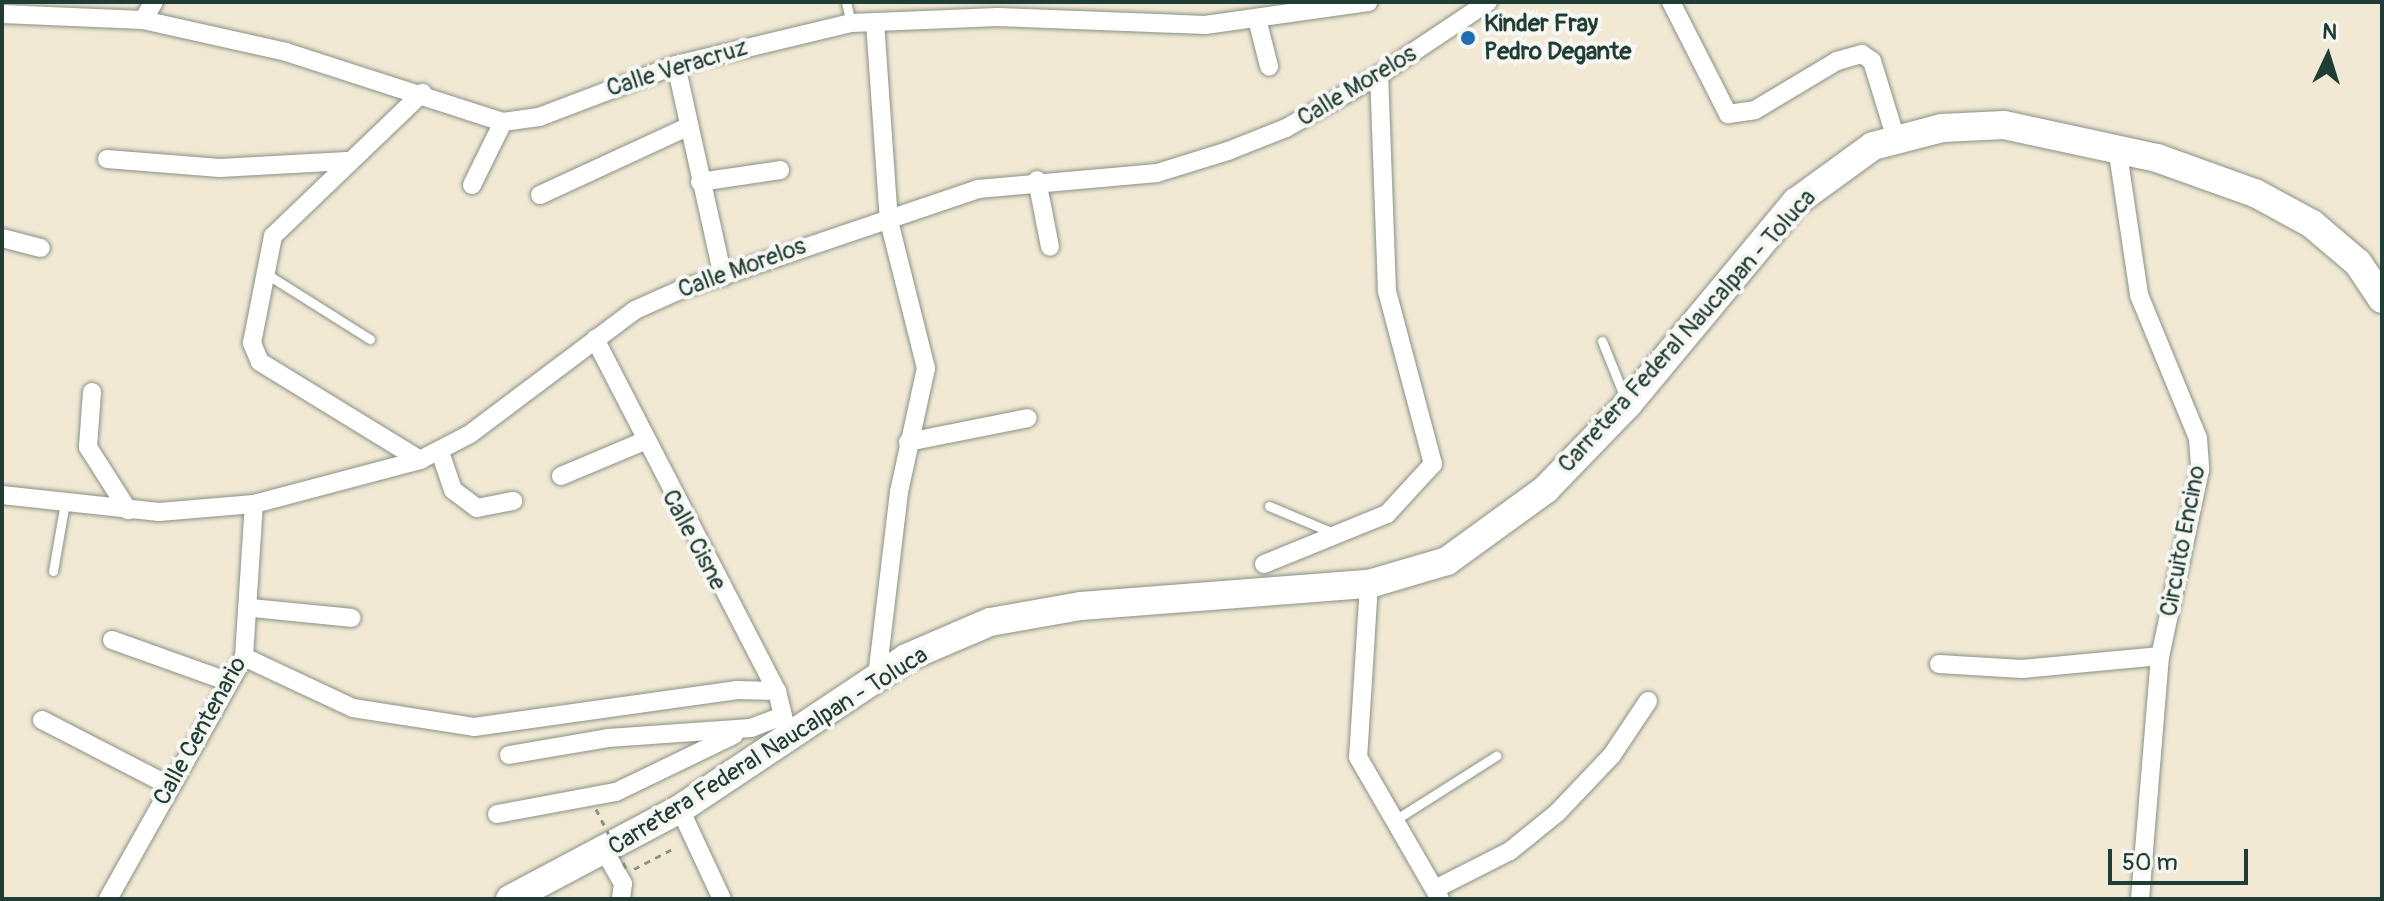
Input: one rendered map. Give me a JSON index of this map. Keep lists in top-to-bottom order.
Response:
{
  "streets": {
    "main road": ["Carretera Federal Naucalpan - Toluca"],
    "street": [
      "Calle Veracruz",
      "Calle Morelos",
      "Calle Cisne",
      "Circuito Encino",
      "Calle Centenario"
    ]
  },
  "crossings": [
    ["Calle Morelos", "Calle Cisne"],
    ["Calle Morelos", "Calle Centenario"],
    ["Carretera Federal Naucalpan - Toluca", "Calle Cisne"],
    ["Carretera Federal Naucalpan - Toluca", "Circuito Encino"]
  ],
  "places": ["Kinder Fray Pedro Degante"],
  "scale_bar": "50 m",
  "north": "top"
}
